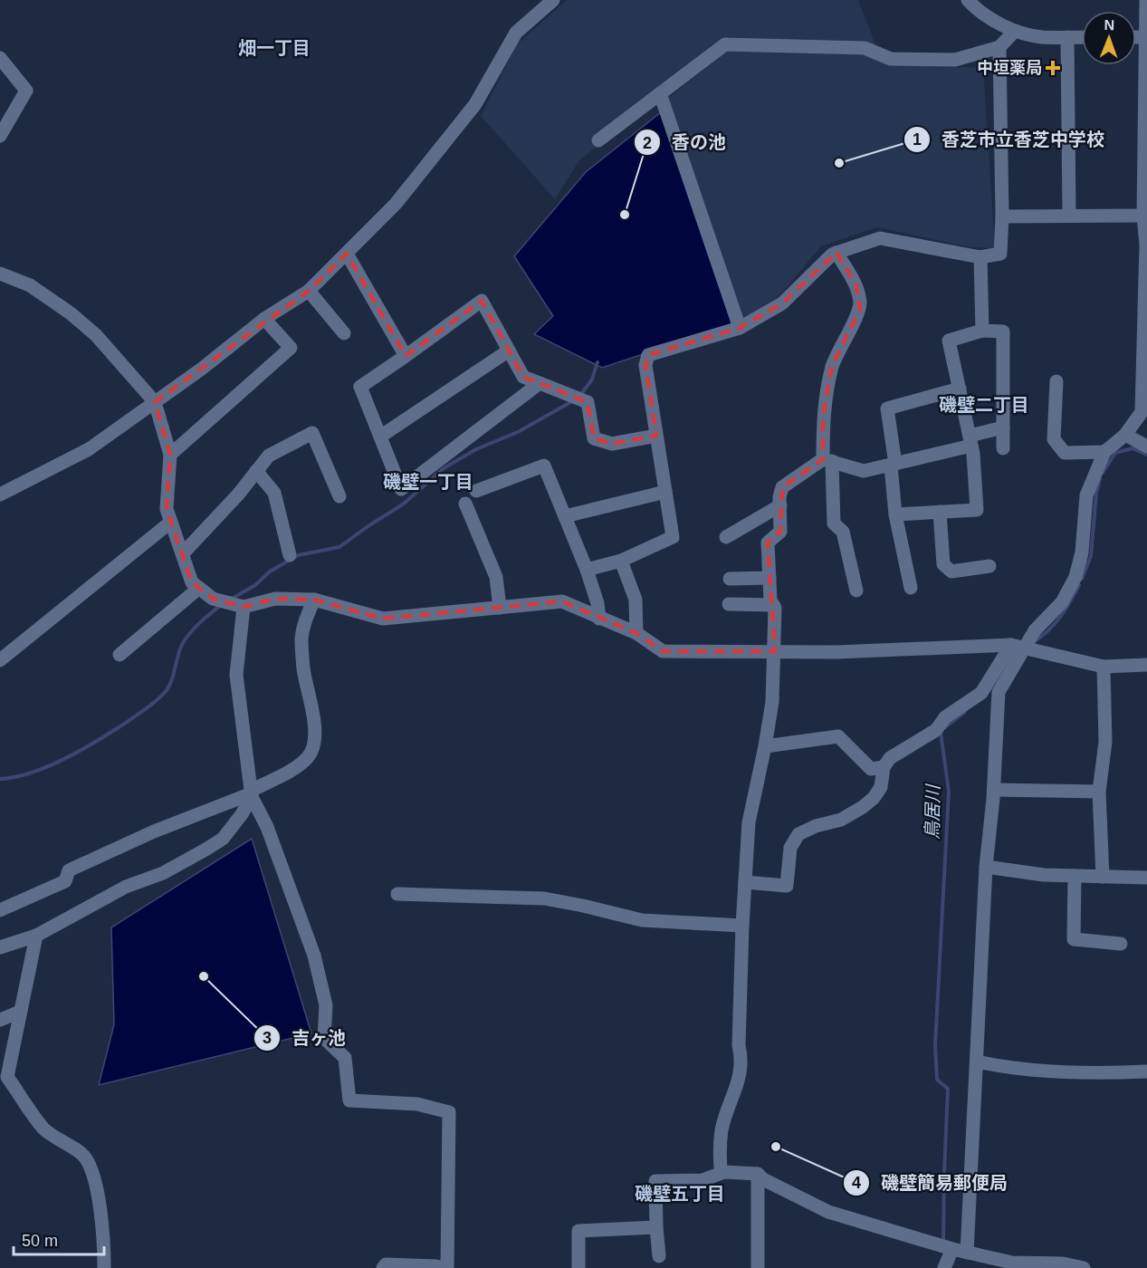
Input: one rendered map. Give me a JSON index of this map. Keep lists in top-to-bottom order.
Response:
{
  "districts": [
    "畑一丁目",
    "磯壁二丁目",
    "磯壁一丁目",
    "磯壁五丁目"
  ],
  "water": ["鳥居川"],
  "places": {
    "health": ["中垣薬局"],
    "other": [
      "香芝市立香芝中学校",
      "香の池",
      "吉ヶ池",
      "磯壁簡易郵便局"
    ]
  },
  "scale_bar": "50 m",
  "north": "top"
}
